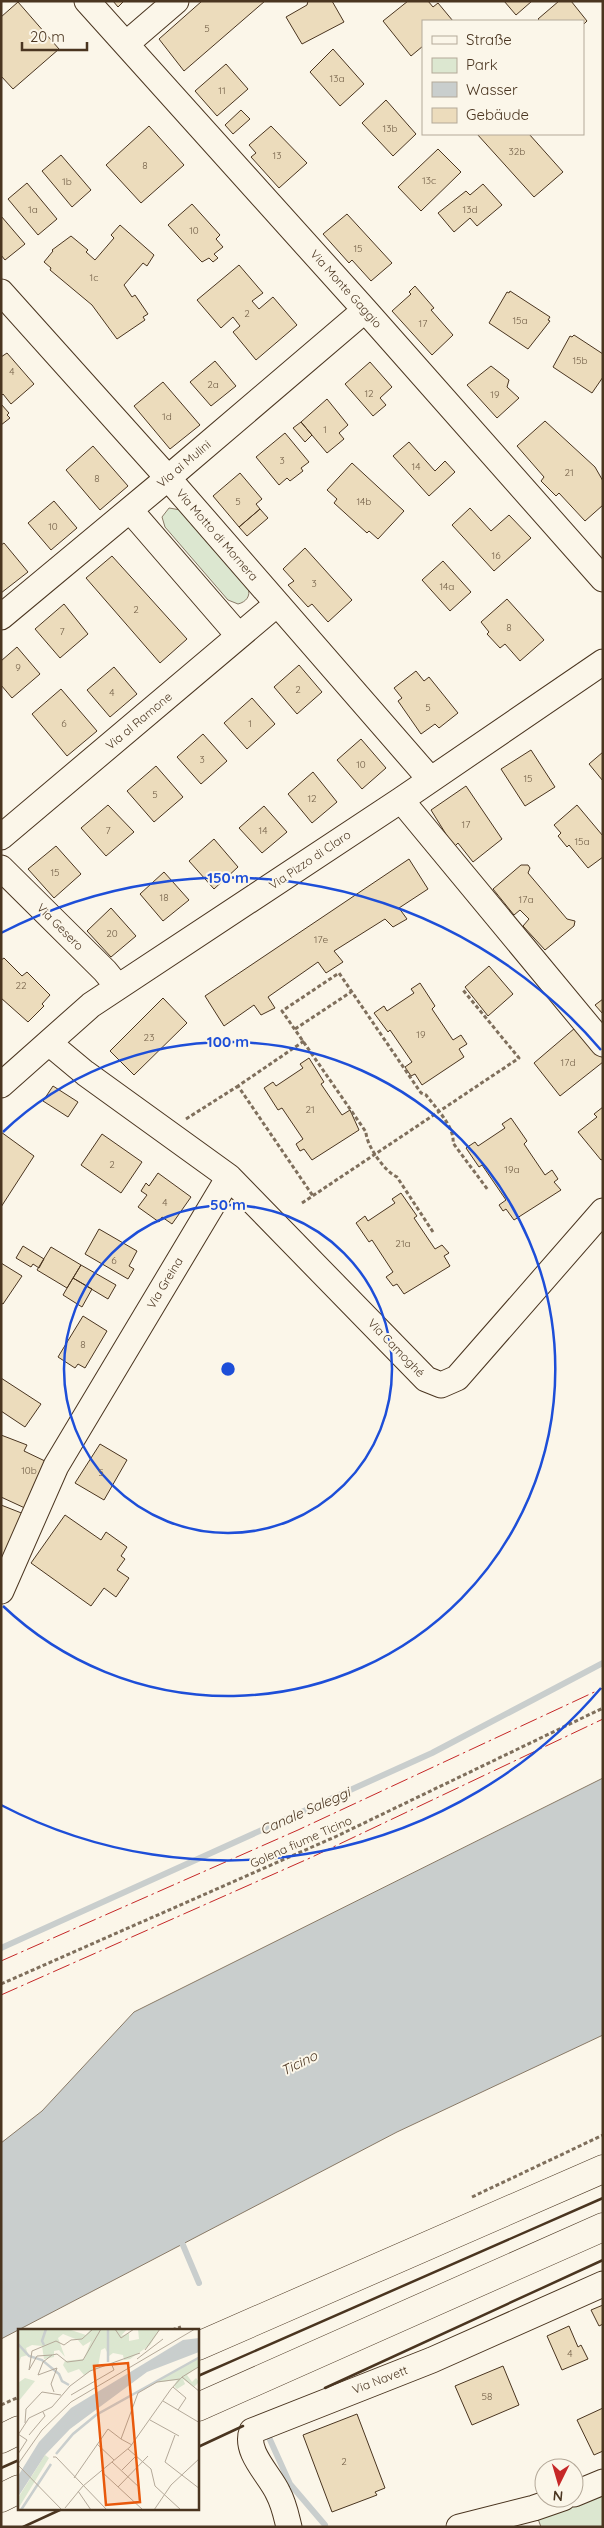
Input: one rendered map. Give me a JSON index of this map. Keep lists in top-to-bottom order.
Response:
{
  "streets": {
    "street": [
      "Via Monte Gaggio",
      "Via ai Mulini",
      "Via Motto di Mornera",
      "Via al Ramone",
      "Via Pizzo di Claro",
      "Via Gesero",
      "Via Greina",
      "Via Camoghé",
      "Via Navett"
    ],
    "path": ["Golena fiume Ticino"]
  },
  "crossings": [
    ["Via Monte Gaggio", "Via ai Mulini"],
    ["Via ai Mulini", "Via Motto di Mornera"],
    ["Via Motto di Mornera", "Via al Ramone"],
    ["Via Motto di Mornera", "Via Pizzo di Claro"],
    ["Via Pizzo di Claro", "Via Gesero"],
    ["Via Greina", "Via Camoghé"]
  ],
  "water": ["Canale Saleggi", "Ticino"],
  "house_numbers": [
    "5",
    "13a",
    "11",
    "13b",
    "32b",
    "13",
    "8",
    "13c",
    "1b",
    "1a",
    "13d",
    "10",
    "15",
    "1c",
    "2",
    "15a",
    "17",
    "15b",
    "4",
    "2a",
    "12",
    "19",
    "1d",
    "1",
    "3",
    "14",
    "21",
    "8",
    "5",
    "14b",
    "10",
    "16",
    "3",
    "14a",
    "2",
    "8",
    "7",
    "9",
    "2",
    "4",
    "5",
    "6",
    "1",
    "3",
    "10",
    "15",
    "5",
    "12",
    "17",
    "7",
    "14",
    "15a",
    "15",
    "18",
    "17a",
    "20",
    "17e",
    "22",
    "19",
    "23",
    "17d",
    "21",
    "2",
    "19a",
    "4",
    "21a",
    "6",
    "8",
    "10b",
    "5",
    "4",
    "58",
    "2"
  ],
  "legend": [
    "Straße",
    "Park",
    "Wasser",
    "Gebäude"
  ],
  "scale_bar": "20 m",
  "north": "bottom",
  "rings": ["150 m", "100 m", "50 m"]
}
